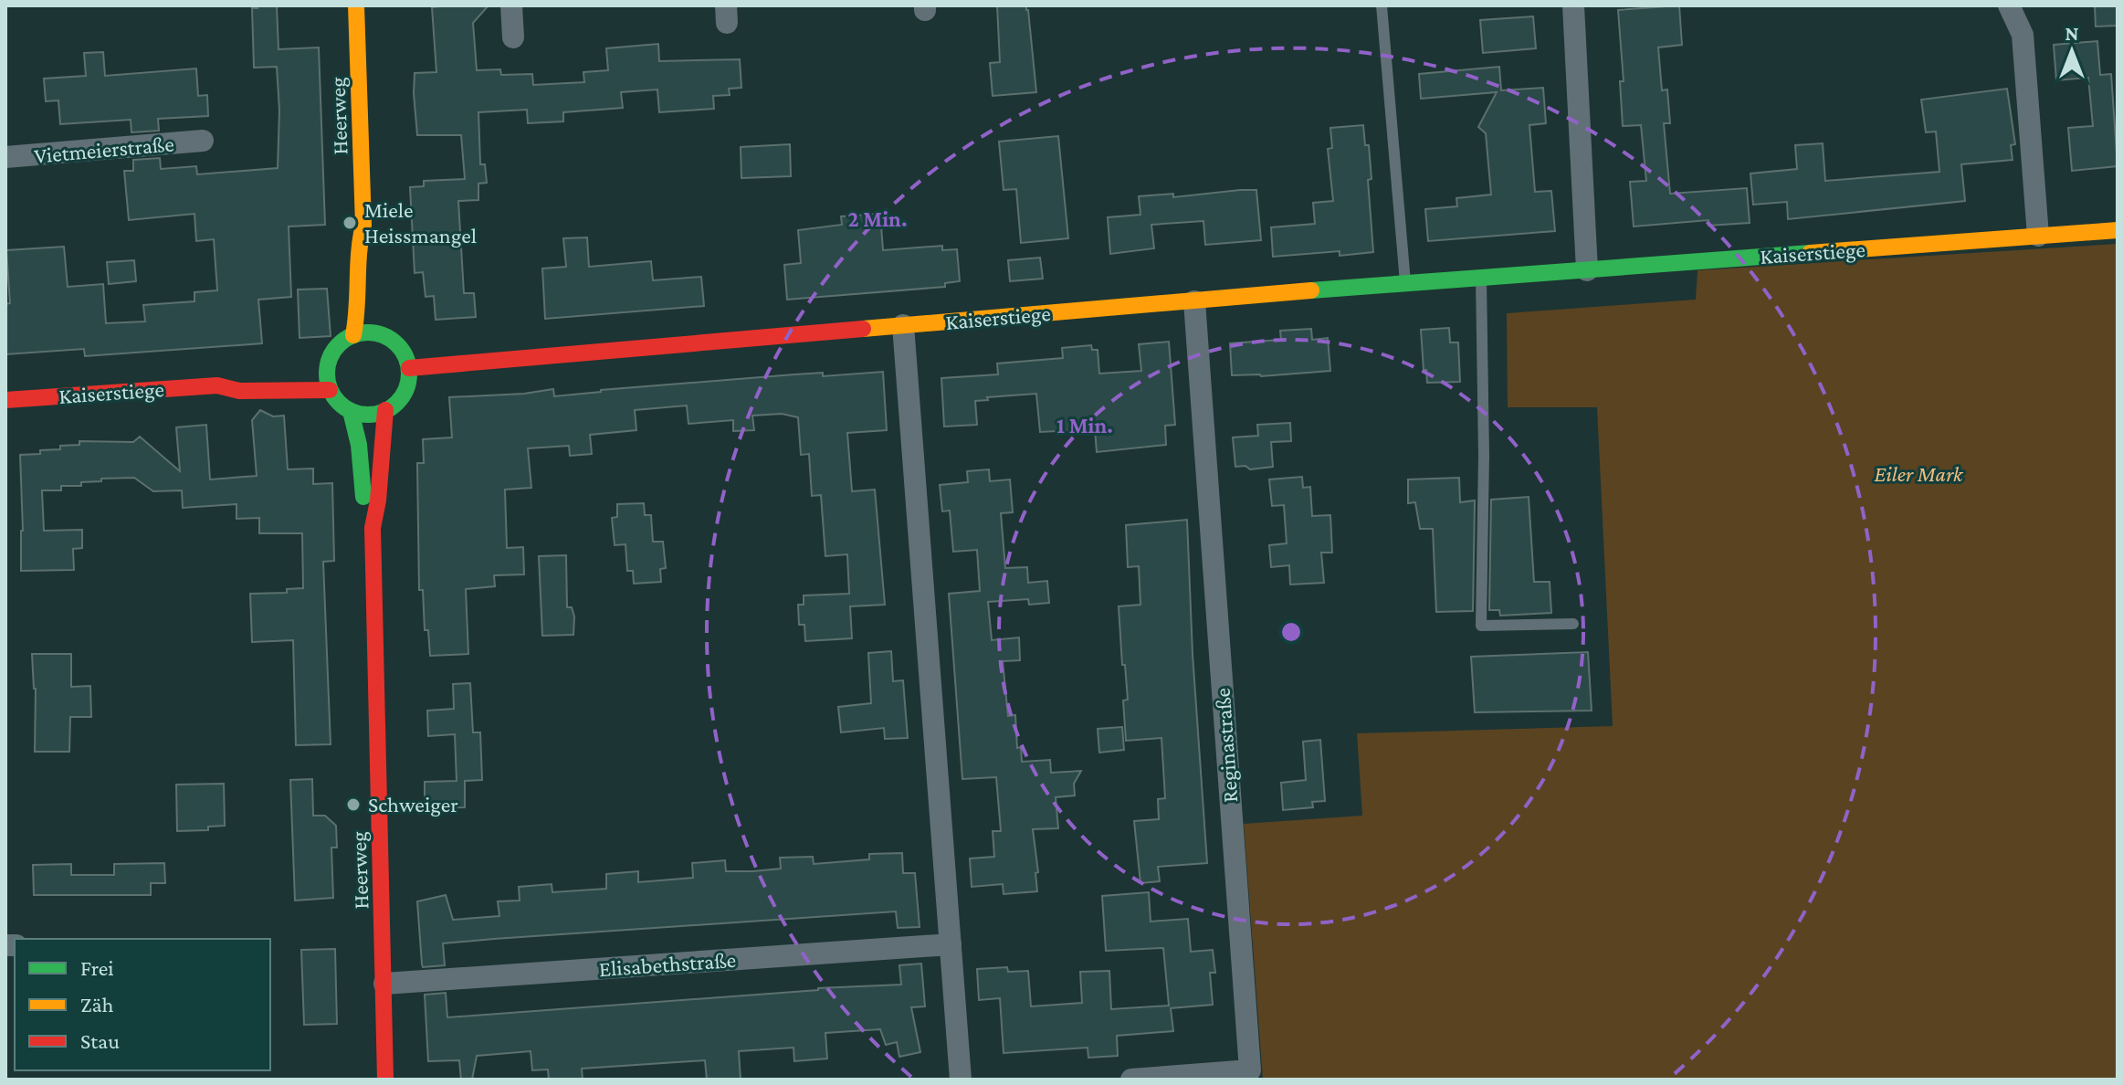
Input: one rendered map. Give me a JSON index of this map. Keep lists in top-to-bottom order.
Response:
{
  "streets": {
    "street": [
      "Heerweg",
      "Vietmeierstraße",
      "Kaiserstiege",
      "Reginastraße",
      "Elisabethstraße"
    ]
  },
  "crossings": [
    ["Heerweg", "Kaiserstiege"],
    ["Heerweg", "Elisabethstraße"],
    ["Kaiserstiege", "Reginastraße"]
  ],
  "parks": ["Eiler Mark"],
  "places": ["Miele Heissmangel", "Schweiger"],
  "legend": ["Frei", "Zäh", "Stau"],
  "north": "top",
  "rings": ["2 Min.", "1 Min."]
}
